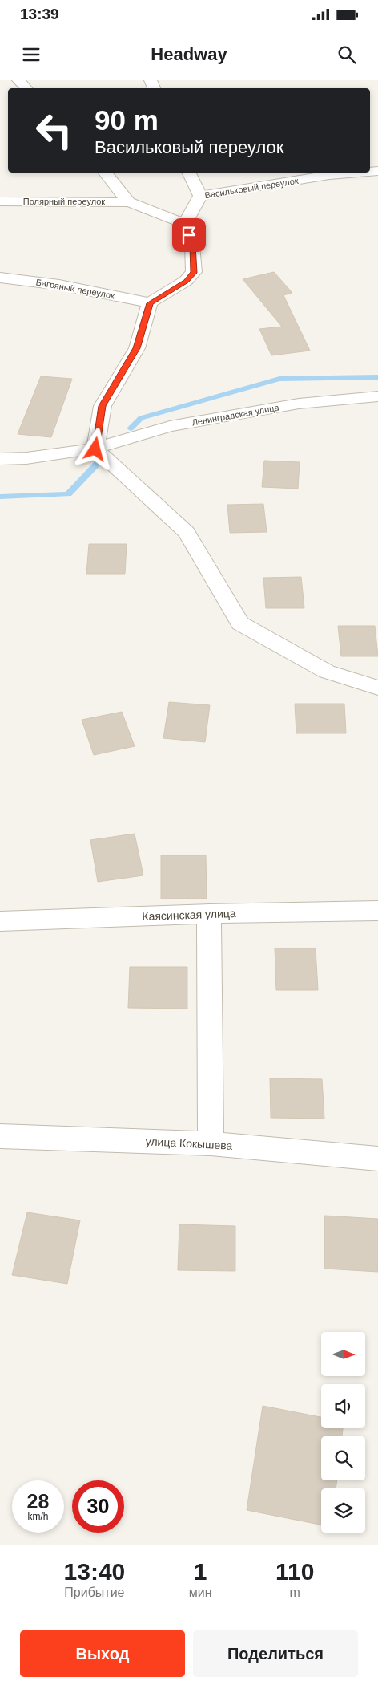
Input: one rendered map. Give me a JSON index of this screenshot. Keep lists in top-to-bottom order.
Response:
{
  "streets": {
    "street": [
      "Васильковый переулок",
      "Полярный переулок",
      "Багряный переулок",
      "Ленинградская улица",
      "Каясинская улица",
      "улица Кокышева"
    ]
  },
  "north": "right",
  "page": {
    "status": "13:39",
    "header": "Headway",
    "turn": ["90 m", "Васильковый переулок"],
    "speed": "28 km/h",
    "limit": "30",
    "eta": [
      "13:40",
      "Прибытие",
      "1",
      "мин",
      "110",
      "m"
    ],
    "buttons": ["Выход", "Поделиться"]
  }
}
